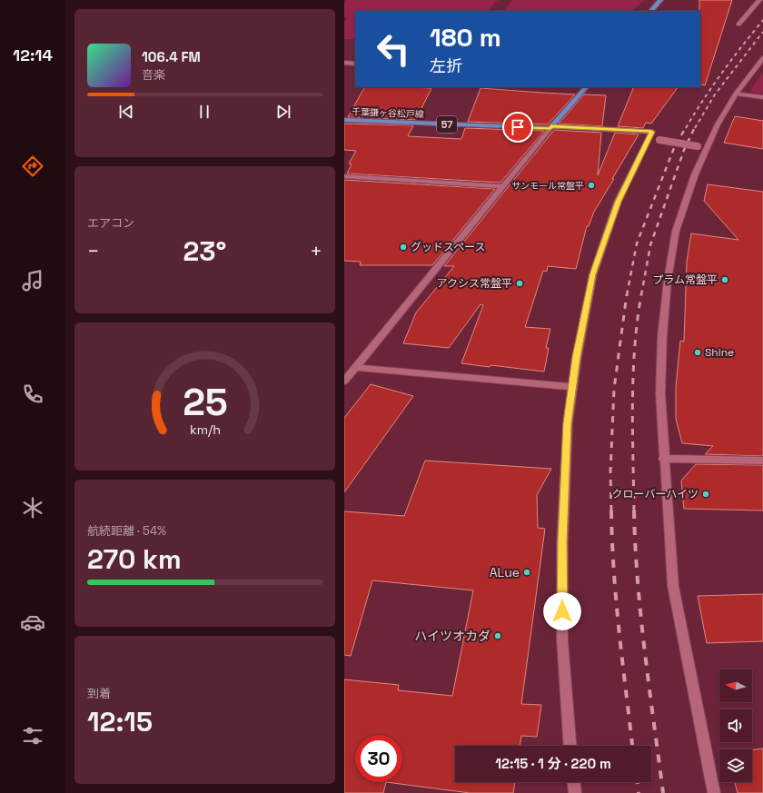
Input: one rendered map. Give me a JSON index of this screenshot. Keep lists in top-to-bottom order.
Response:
{
  "streets": {
    "main road": ["千葉鎌ヶ谷松戸線", "57"]
  },
  "places": [
    "サンモール常盤平",
    "グッドスペース",
    "プラム常盤平",
    "アクシス常盤平",
    "Shine",
    "クローバーハイツ",
    "ALue",
    "ハイツオカダ"
  ],
  "north": "left",
  "page": {
    "tabs": "12:14",
    "turn": ["180 m", "左折"],
    "song": ["106.4 FM", "音楽"],
    "tile": [
      "エアコン",
      ["航続距離 · 54%", "270 km"],
      ["到着", "12:15"]
    ],
    "heat": ["−", "23°", "+"],
    "limit": "30",
    "trip": "12:15 · 1 分 · 220 m",
    "gauge": ["25", "km/h"]
  }
}
